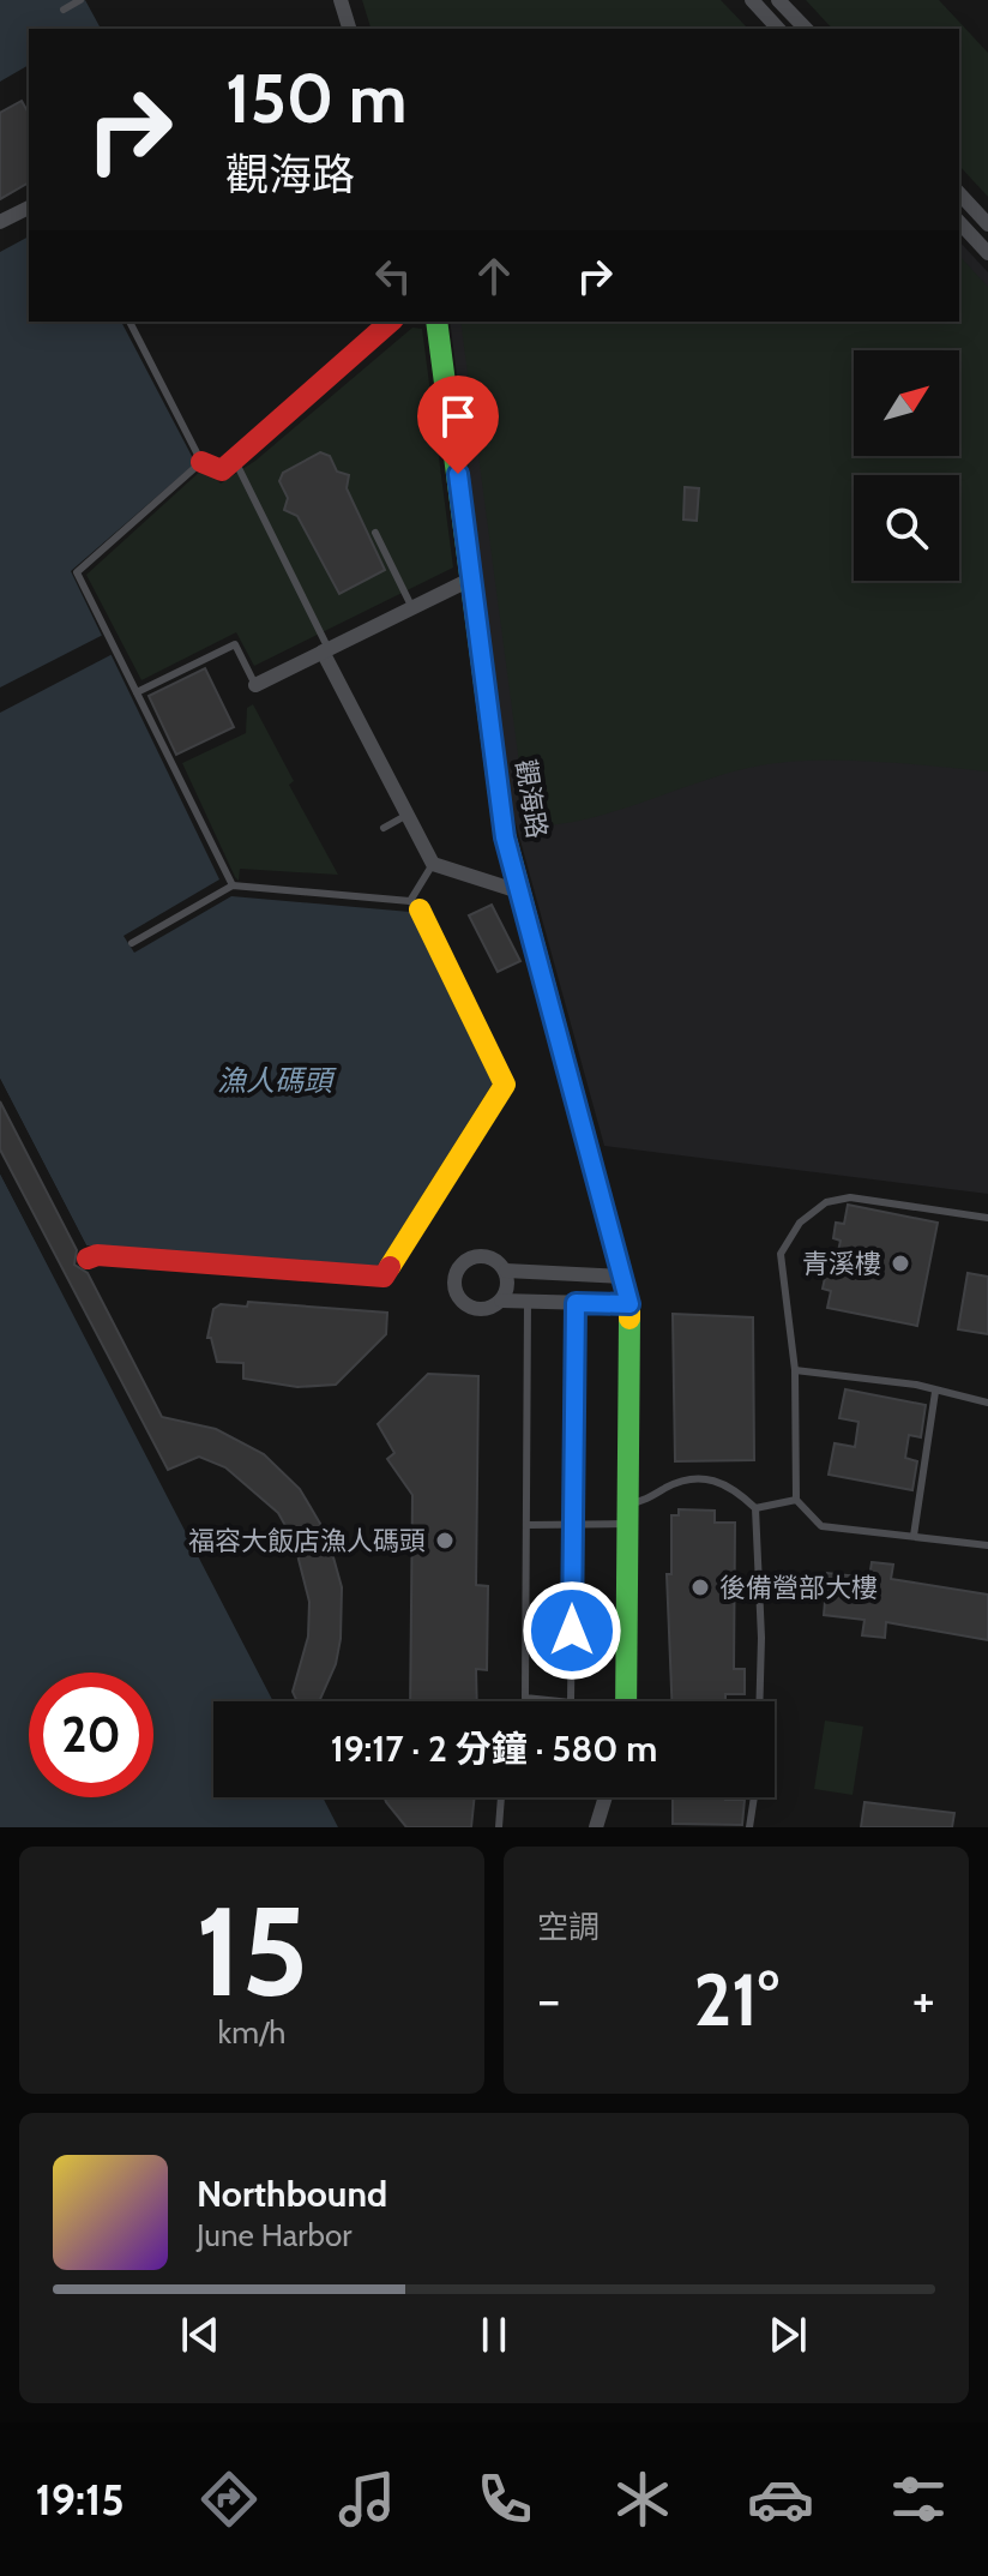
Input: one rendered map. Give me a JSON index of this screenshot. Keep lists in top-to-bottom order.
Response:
{
  "streets": {
    "street": ["觀海路"]
  },
  "water": ["漁人碼頭"],
  "places": ["青溪樓", "福容大飯店漁人碼頭", "後備營部大樓"],
  "north": "top right",
  "page": {
    "turn": ["150 m", "觀海路"],
    "limit": "20",
    "trip": "19:17 · 2 分鐘 · 580 m",
    "tile": [
      ["15", "km/h"],
      "空調"
    ],
    "heat": ["−", "21°", "+"],
    "song": ["Northbound", "June Harbor"],
    "tabs": "19:15"
  }
}
